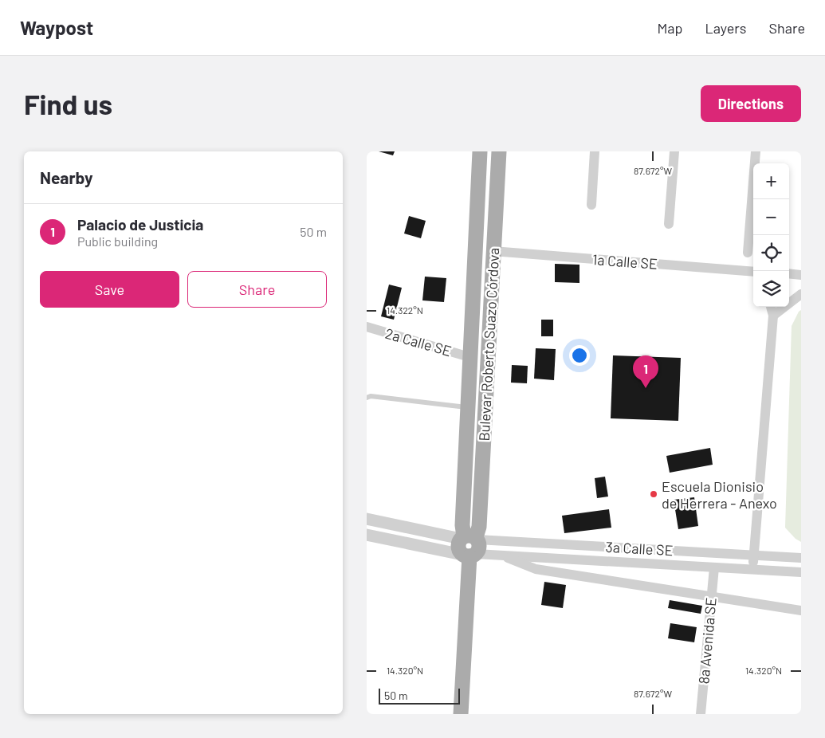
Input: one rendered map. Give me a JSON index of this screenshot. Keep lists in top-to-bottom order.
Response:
{
  "streets": {
    "main road": ["Bulevar Roberto Suazo Córdova"],
    "street": [
      "1a Calle SE",
      "2a Calle SE",
      "3a Calle SE",
      "8a Avenida SE"
    ]
  },
  "crossings": [
    ["1a Calle SE", "Bulevar Roberto Suazo Córdova"],
    ["2a Calle SE", "Bulevar Roberto Suazo Córdova"],
    ["Bulevar Roberto Suazo Córdova", "3a Calle SE"],
    ["3a Calle SE", "8a Avenida SE"]
  ],
  "places": ["Escuela Dionisio de Herrera - Anexo"],
  "scale_bar": "50 m",
  "page": {
    "header": "Waypost",
    "nav": ["Map", "Layers", "Share"],
    "buttons": [
      "Directions",
      ["Save", "Share"]
    ],
    "title": "Find us",
    "heading": "Nearby",
    "map_buttons": ["+", "−"],
    "list": [
      {
        "mark": "1",
        "name": "Palacio de Justicia",
        "note": "Public building",
        "value": "50 m"
      }
    ],
    "pins": "1",
    "scale": "50 m"
  },
  "coordinates": ["87.672°W", "14.322°N", "14.320°N"]
}
